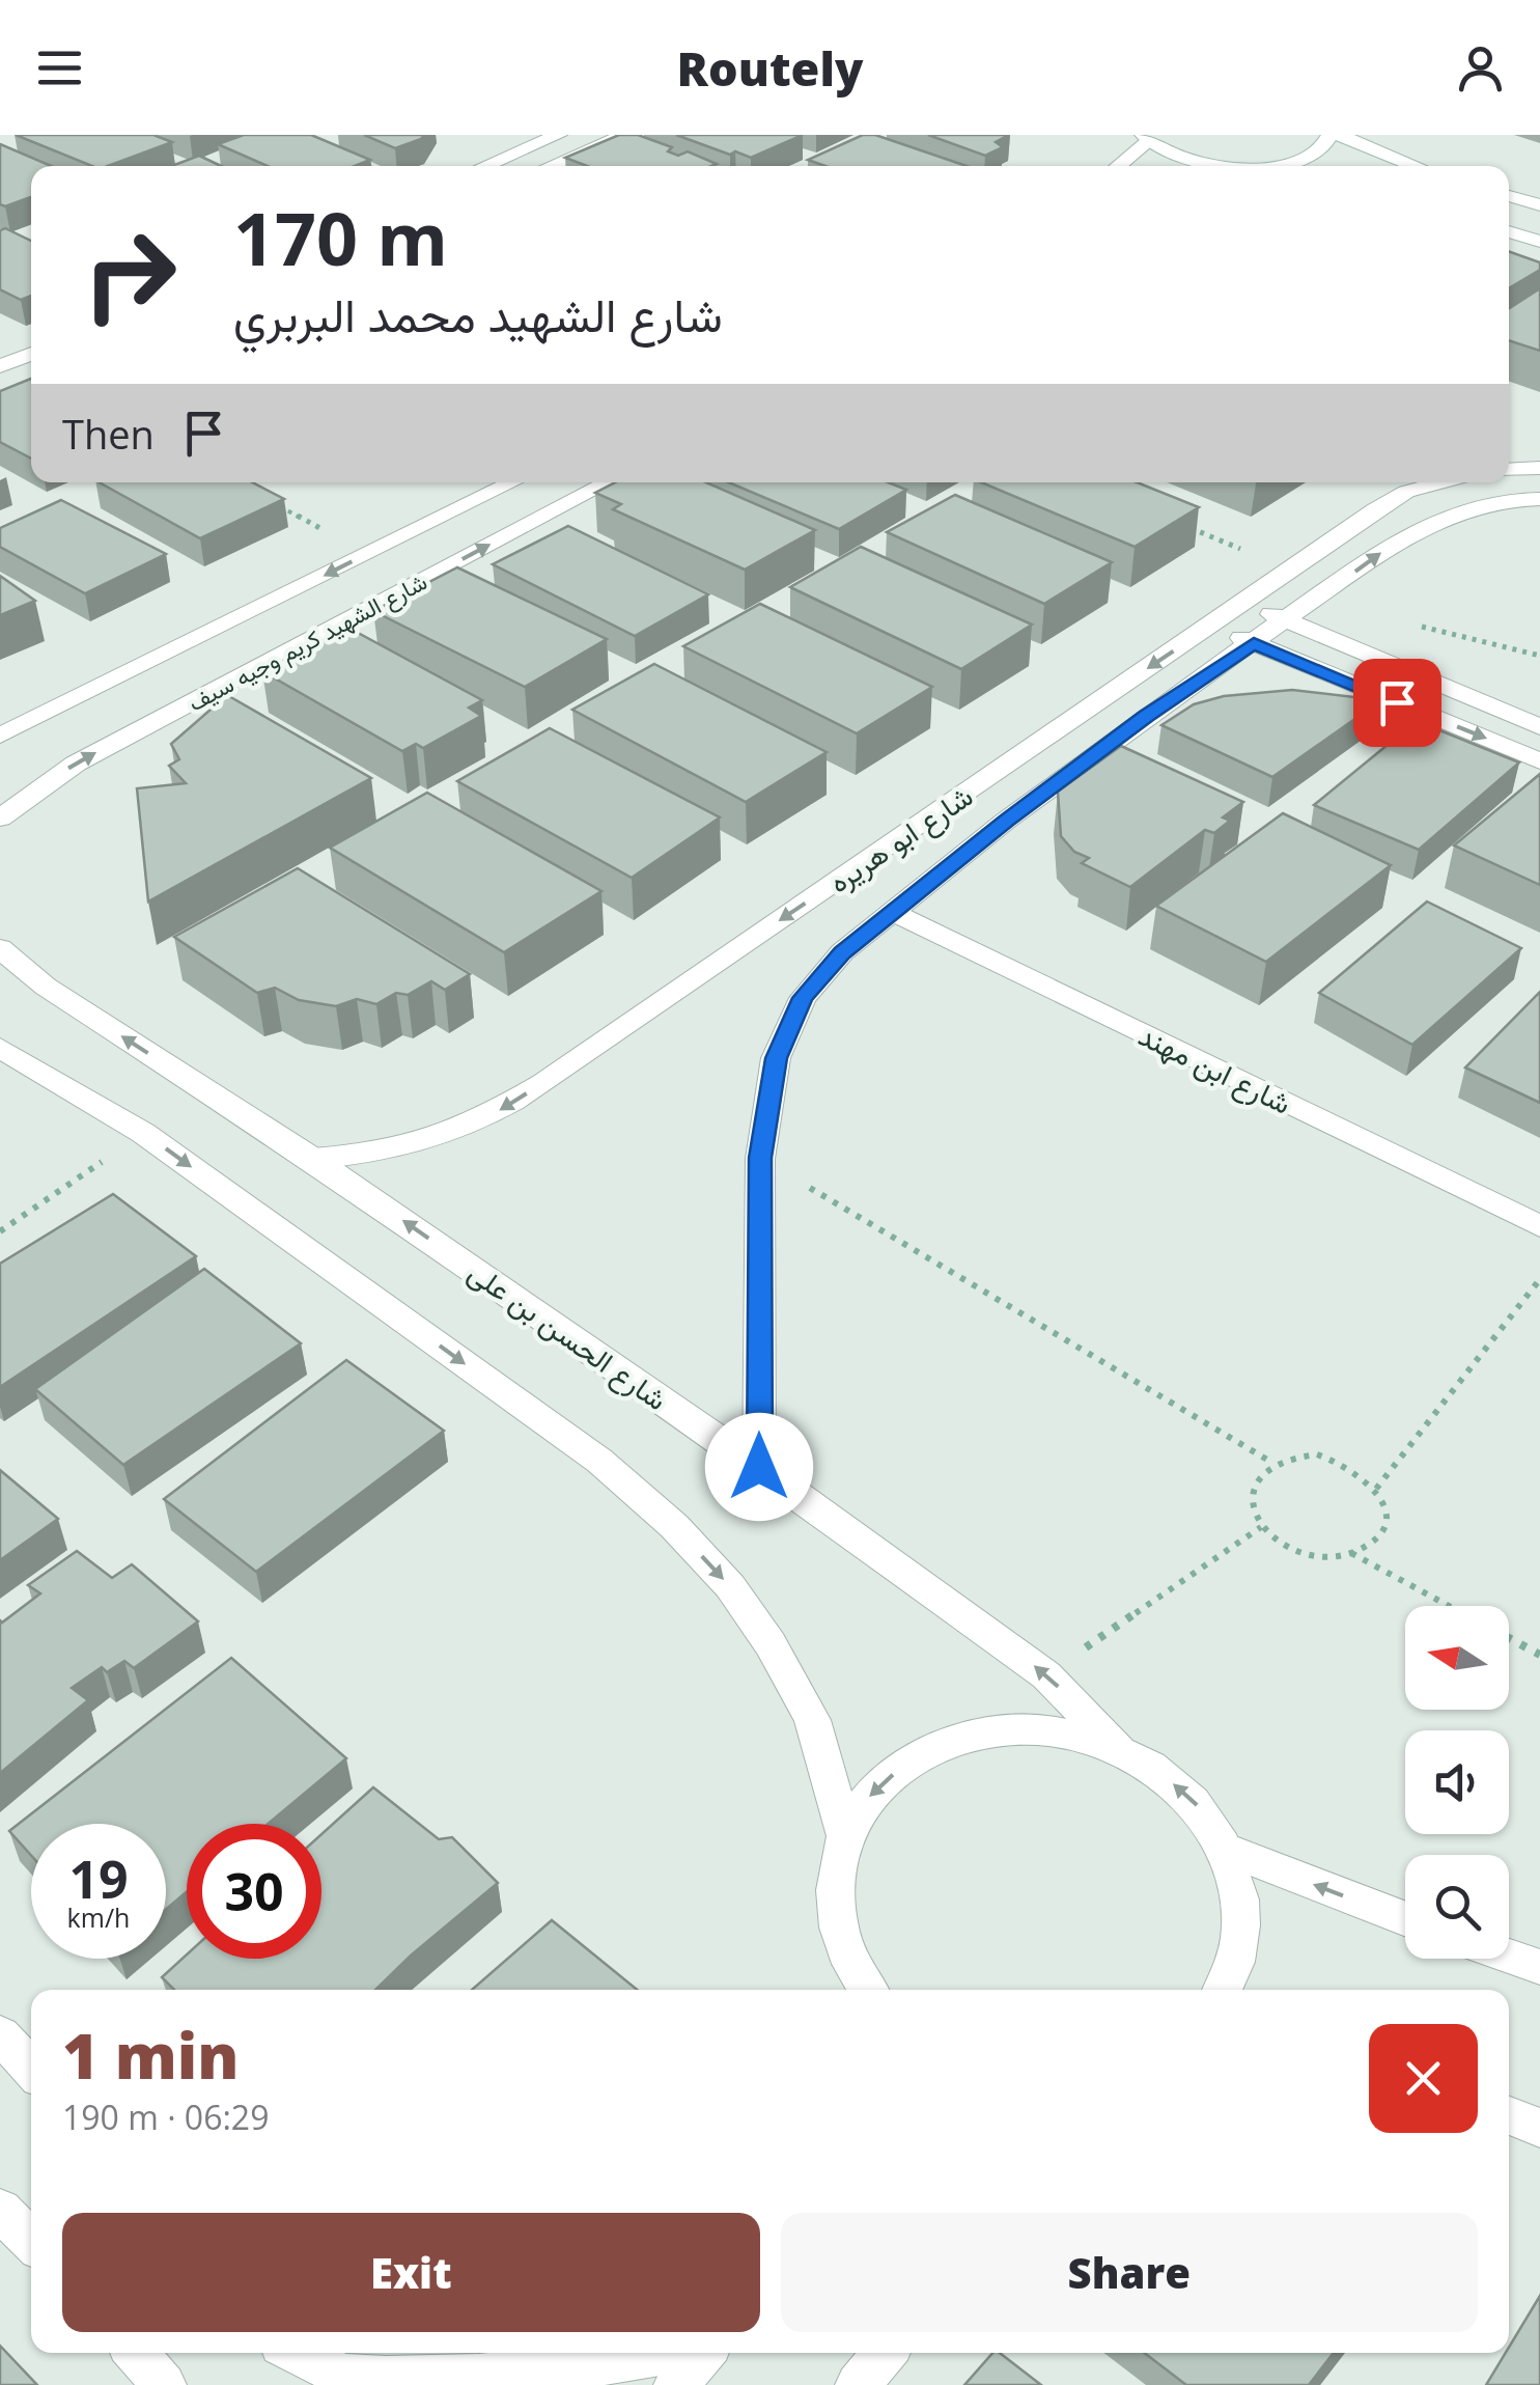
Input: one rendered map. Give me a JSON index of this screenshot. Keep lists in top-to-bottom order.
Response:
{
  "streets": {
    "street": [
      "شارع الشهيد كريم وجيه سيف",
      "شارع ابو هريره",
      "شارع ابن مهند",
      "شارع الحسن بن على"
    ]
  },
  "crossings": [
    ["شارع ابو هريره", "شارع ابن مهند"],
    ["شارع ابو هريره", "شارع الحسن بن على"]
  ],
  "north": "left",
  "page": {
    "header": "Routely",
    "turn": ["170 m", "شارع الشهيد محمد البربري"],
    "then": "Then",
    "speed": "19 km/h",
    "limit": "30",
    "heading": ["1 min", "190 m · 06:29"],
    "buttons": ["Exit", "Share"]
  }
}
